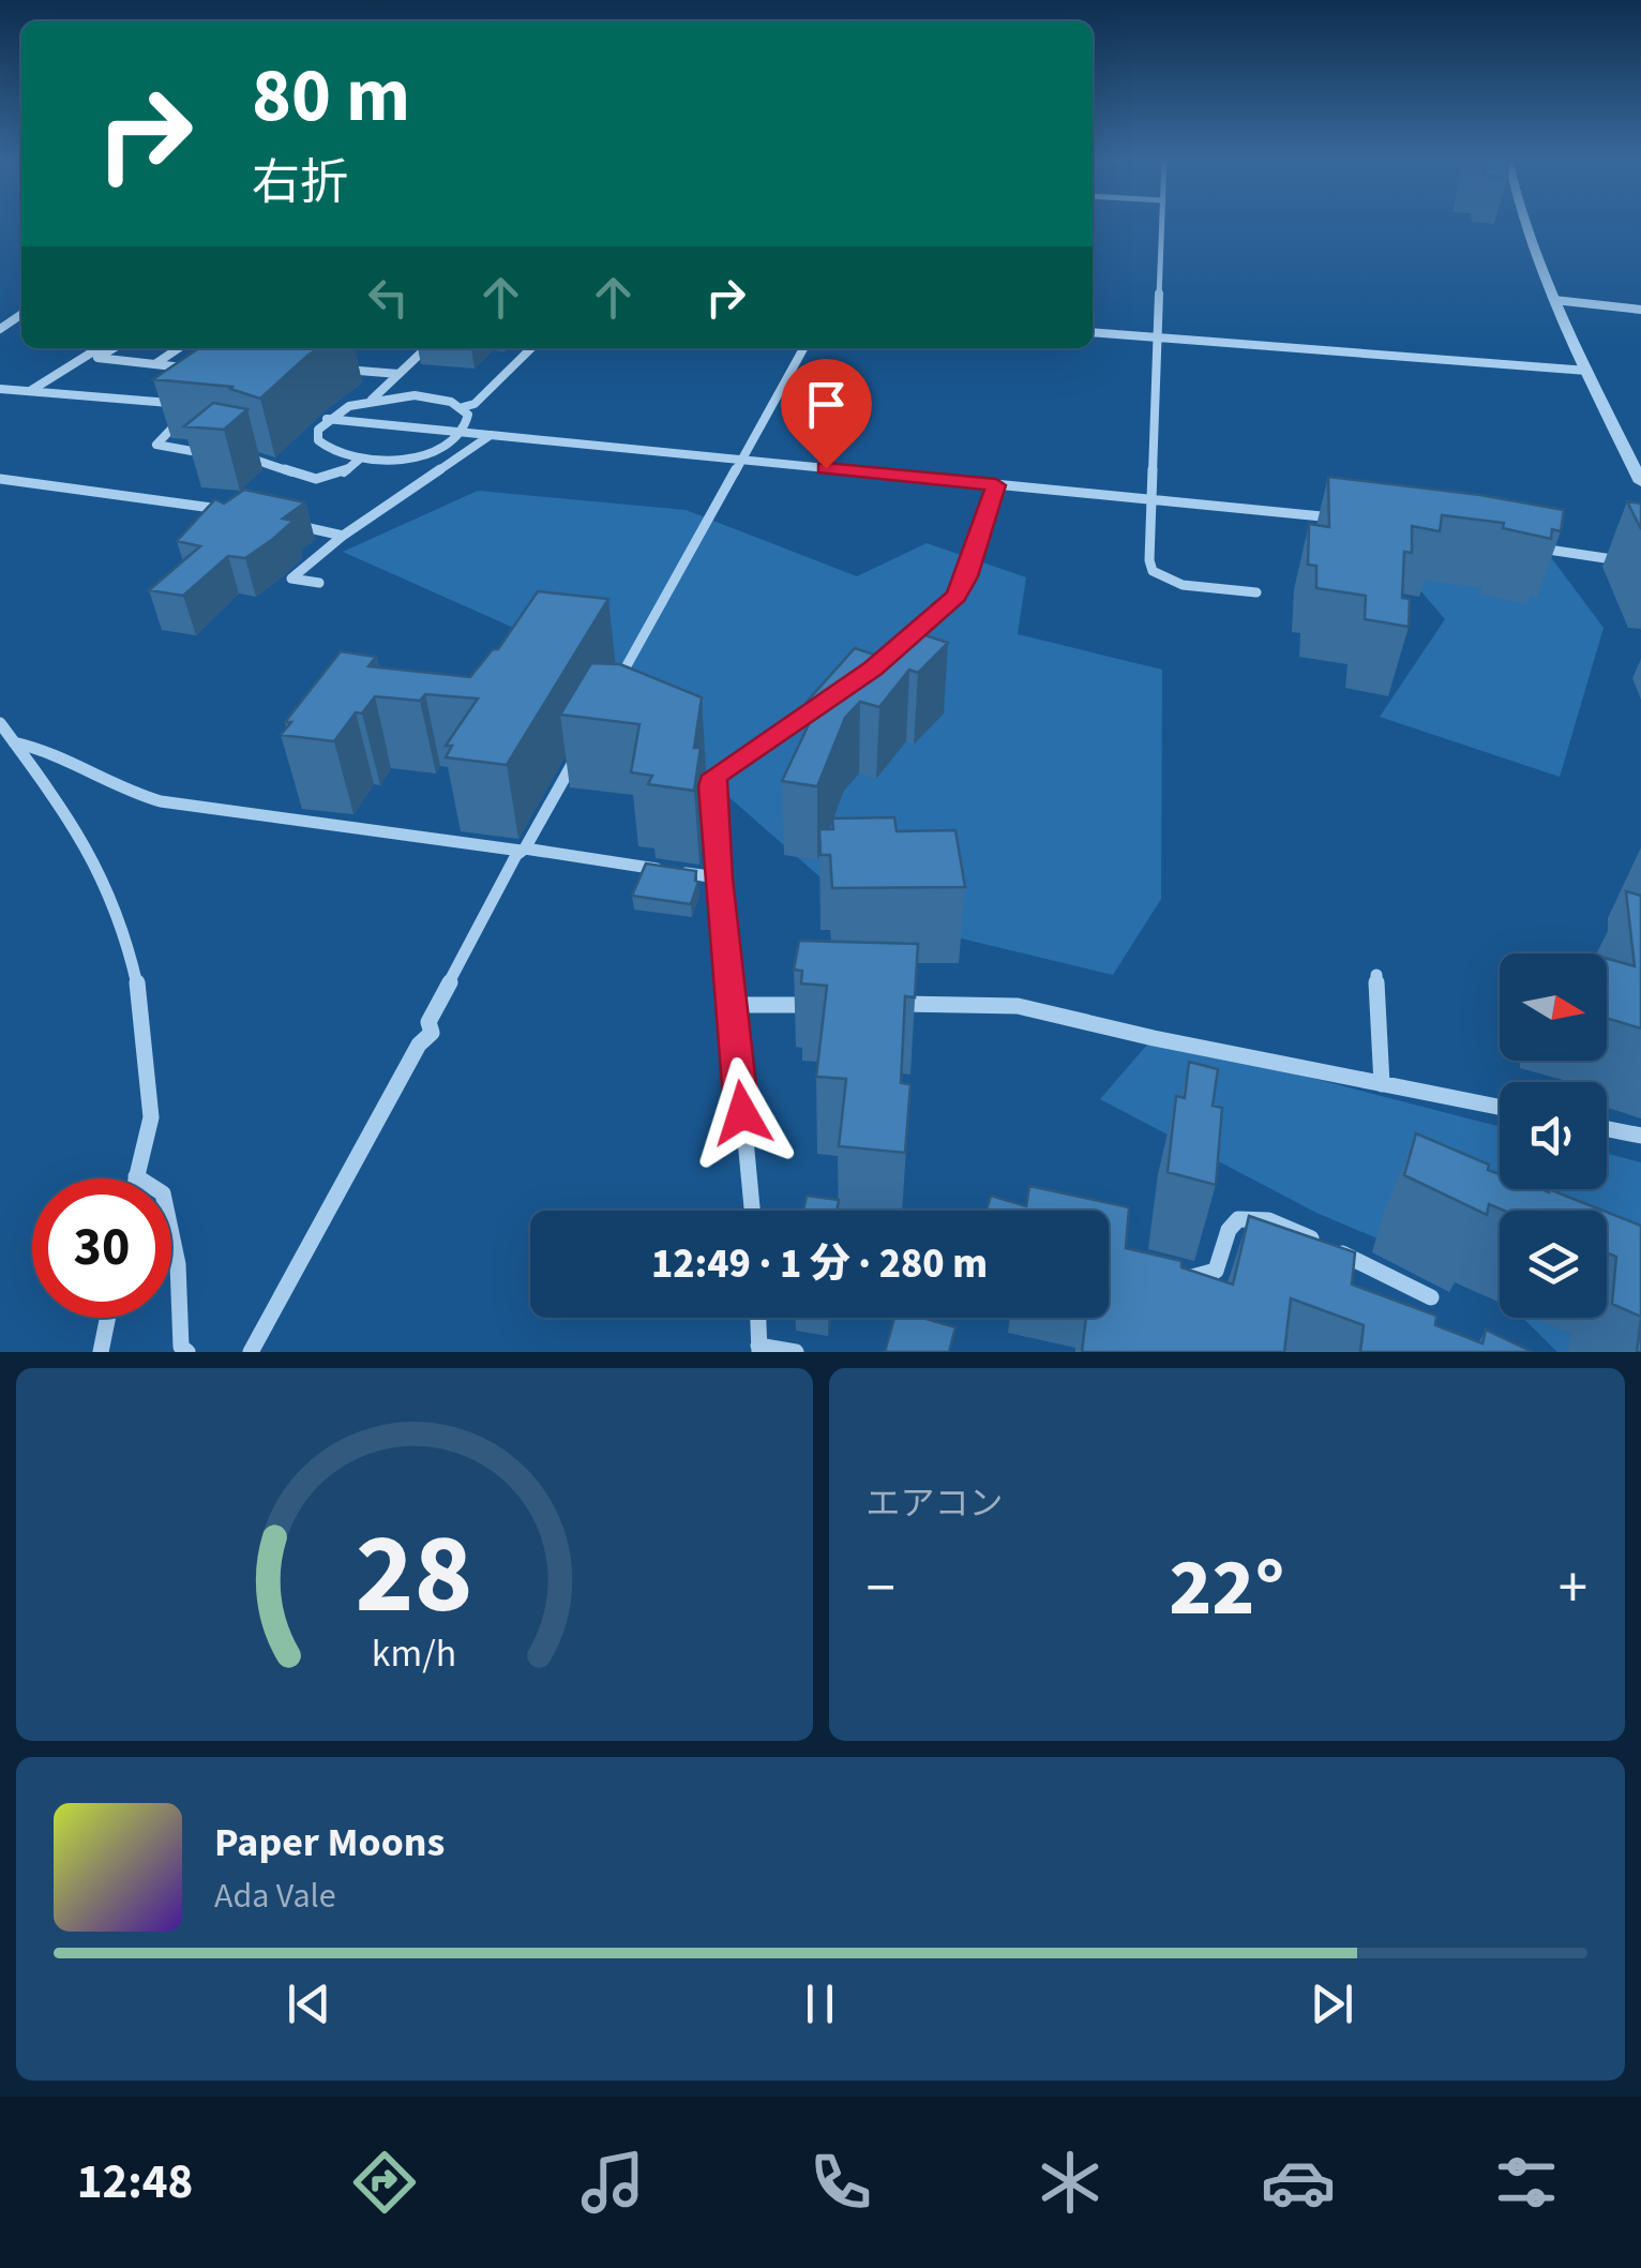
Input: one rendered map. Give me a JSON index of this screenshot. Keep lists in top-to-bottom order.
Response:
{
  "north": "right",
  "page": {
    "turn": ["80 m", "右折"],
    "limit": "30",
    "trip": "12:49 · 1 分 · 280 m",
    "tile": "エアコン",
    "heat": ["−", "22°", "+"],
    "song": ["Paper Moons", "Ada Vale"],
    "tabs": "12:48",
    "gauge": ["28", "km/h"]
  }
}
